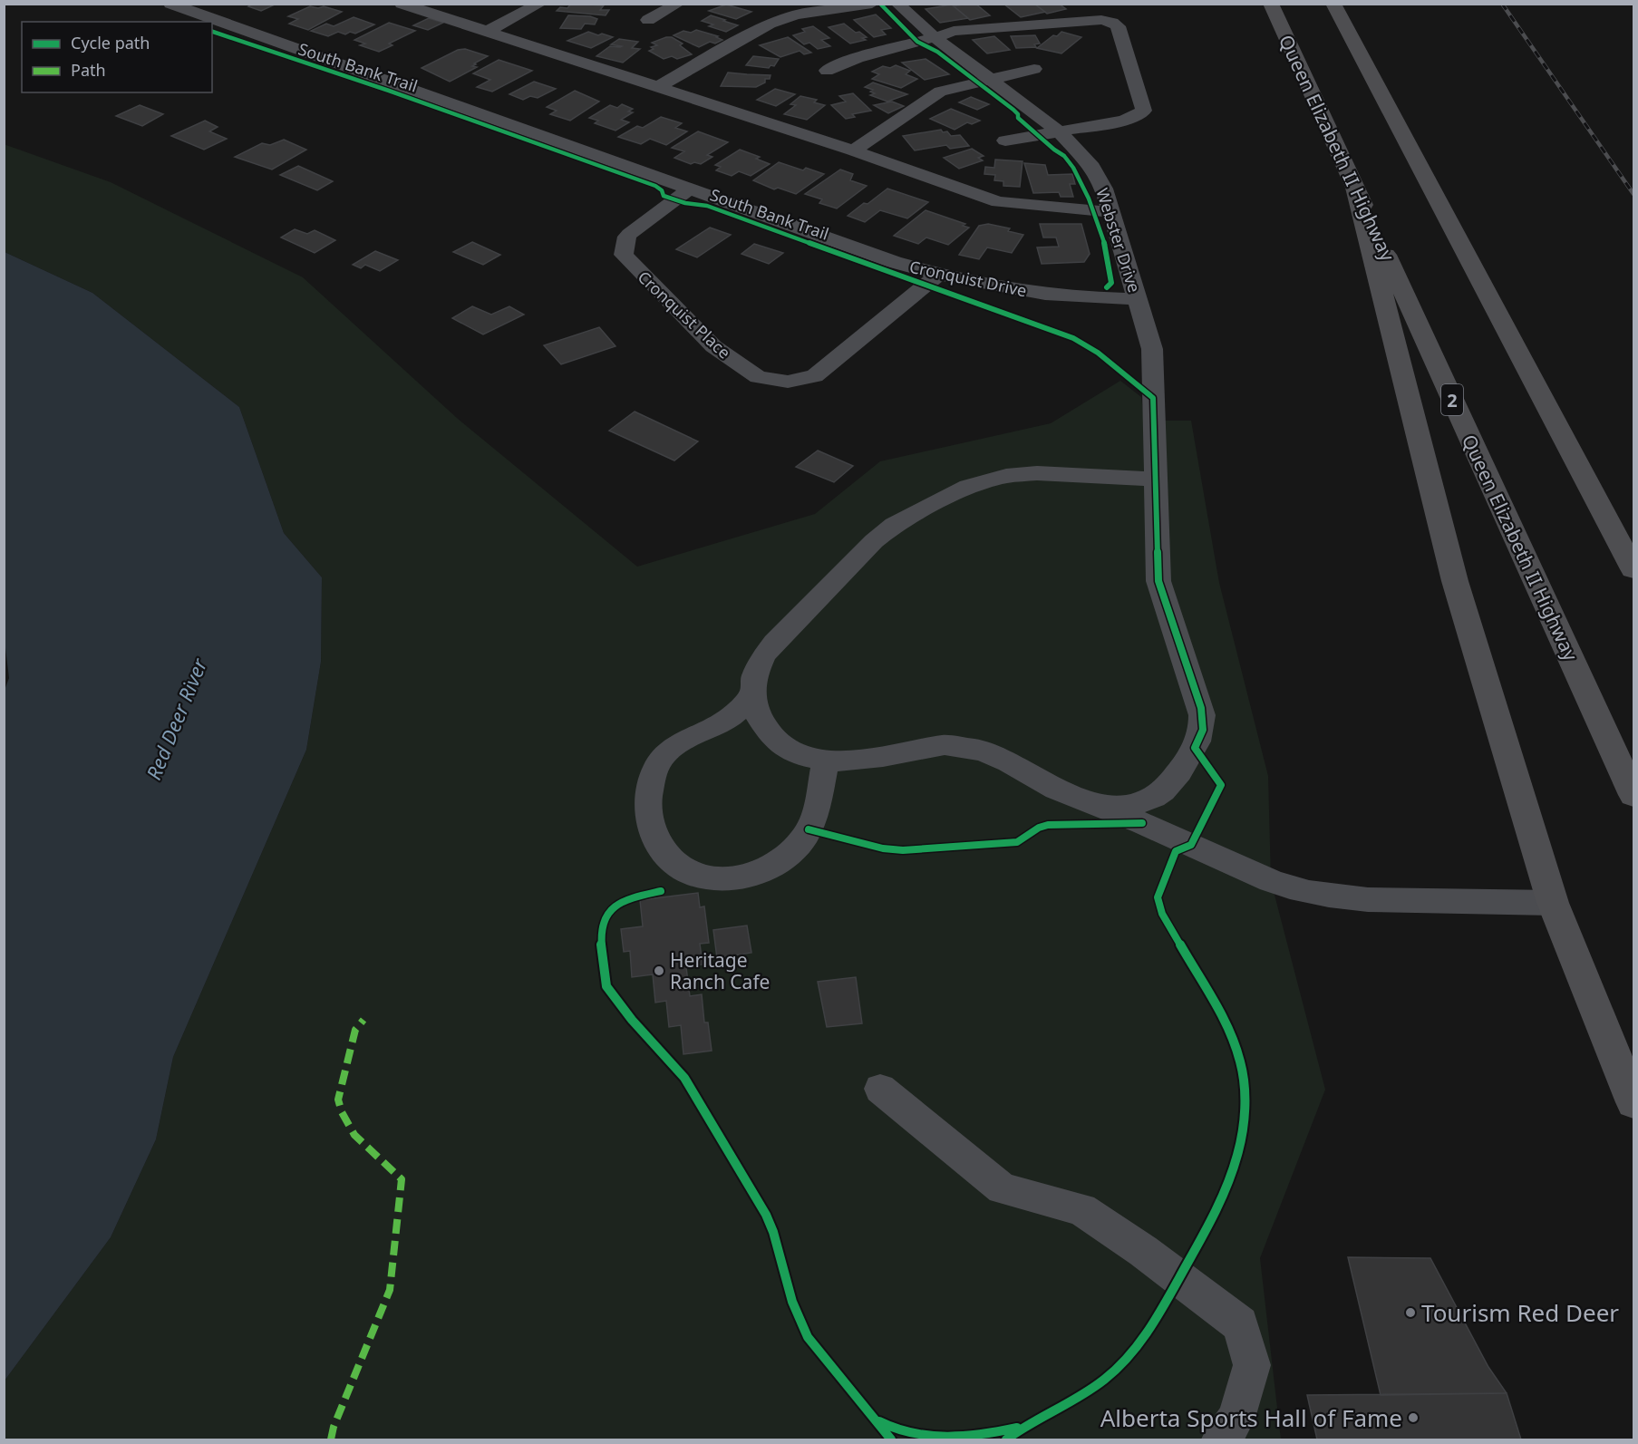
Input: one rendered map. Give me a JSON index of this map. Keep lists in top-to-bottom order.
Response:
{
  "streets": {
    "highway": ["Queen Elizabeth II Highway", "2"],
    "street": ["Webster Drive", "Cronquist Drive", "Cronquist Place"],
    "cycle path": ["South Bank Trail"]
  },
  "crossings": [
    ["Webster Drive", "Cronquist Drive"],
    ["Cronquist Drive", "Cronquist Place"]
  ],
  "water": ["Red Deer River"],
  "places": ["Heritage Ranch Cafe", "Tourism Red Deer", "Alberta Sports Hall of Fame"],
  "legend": ["Cycle path", "Path"]
}
